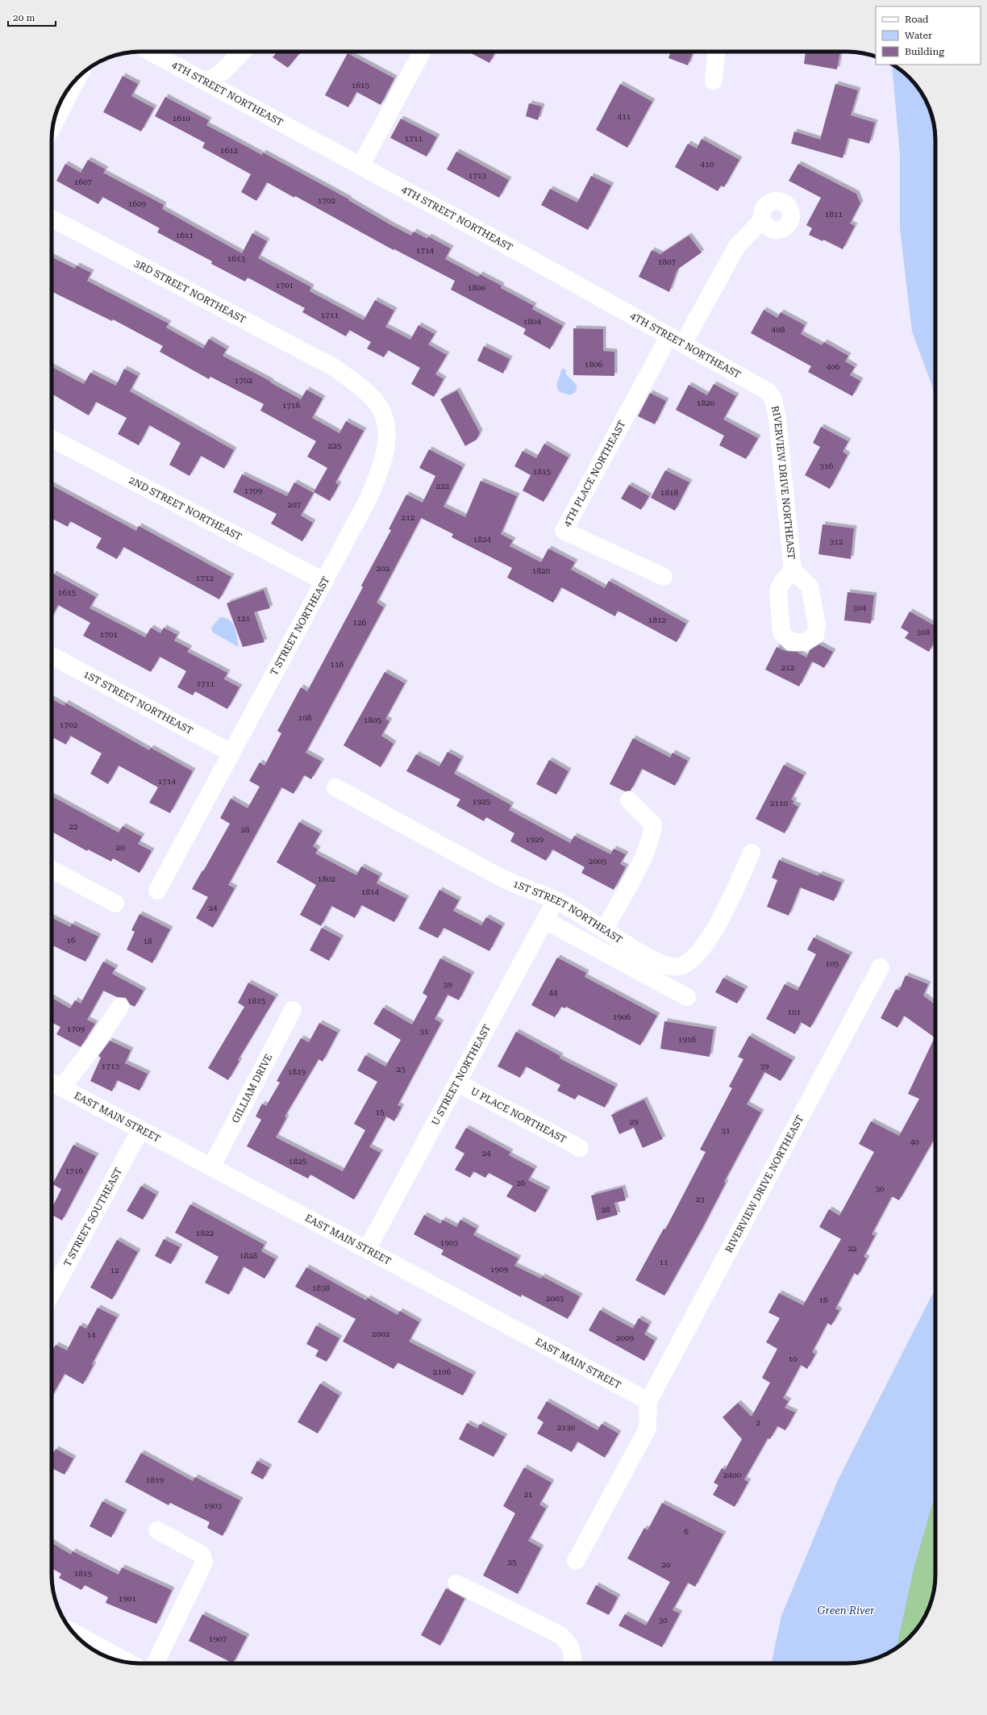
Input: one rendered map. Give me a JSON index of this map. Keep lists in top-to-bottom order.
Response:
{
  "streets": {
    "street": [
      "4TH STREET NORTHEAST",
      "3RD STREET NORTHEAST",
      "4TH PLACE NORTHEAST",
      "RIVERVIEW DRIVE NORTHEAST",
      "2ND STREET NORTHEAST",
      "T STREET NORTHEAST",
      "1ST STREET NORTHEAST",
      "U STREET NORTHEAST",
      "GILLIAM DRIVE",
      "U PLACE NORTHEAST",
      "EAST MAIN STREET",
      "T STREET SOUTHEAST"
    ]
  },
  "crossings": [
    ["4TH STREET NORTHEAST", "4TH PLACE NORTHEAST"],
    ["4TH STREET NORTHEAST", "RIVERVIEW DRIVE NORTHEAST"],
    ["3RD STREET NORTHEAST", "T STREET NORTHEAST"],
    ["RIVERVIEW DRIVE NORTHEAST", "EAST MAIN STREET"],
    ["2ND STREET NORTHEAST", "T STREET NORTHEAST"],
    ["T STREET NORTHEAST", "1ST STREET NORTHEAST"],
    ["1ST STREET NORTHEAST", "U STREET NORTHEAST"],
    ["U STREET NORTHEAST", "U PLACE NORTHEAST"],
    ["U STREET NORTHEAST", "EAST MAIN STREET"],
    ["GILLIAM DRIVE", "EAST MAIN STREET"],
    ["EAST MAIN STREET", "T STREET SOUTHEAST"]
  ],
  "water": ["Green River"],
  "house_numbers": [
    "1615",
    "411",
    "1610",
    "1711",
    "1612",
    "410",
    "1713",
    "1607",
    "1702",
    "1609",
    "1811",
    "1611",
    "1714",
    "1613",
    "1807",
    "1701",
    "1800",
    "1711",
    "1804",
    "408",
    "1806",
    "406",
    "1702",
    "1820",
    "1716",
    "225",
    "316",
    "1815",
    "222",
    "1709",
    "1818",
    "207",
    "212",
    "1824",
    "312",
    "202",
    "1820",
    "1712",
    "1615",
    "304",
    "121",
    "1812",
    "126",
    "308",
    "1701",
    "116",
    "212",
    "1711",
    "108",
    "1805",
    "1702",
    "1714",
    "1925",
    "2110",
    "22",
    "28",
    "1929",
    "20",
    "2005",
    "1802",
    "1814",
    "24",
    "16",
    "18",
    "105",
    "39",
    "44",
    "1815",
    "101",
    "1906",
    "1709",
    "31",
    "1916",
    "1713",
    "39",
    "23",
    "1819",
    "15",
    "29",
    "31",
    "40",
    "24",
    "1825",
    "1716",
    "26",
    "30",
    "23",
    "28",
    "1822",
    "1903",
    "22",
    "1828",
    "11",
    "1909",
    "12",
    "1838",
    "2003",
    "16",
    "2002",
    "14",
    "2009",
    "10",
    "2106",
    "2",
    "2130",
    "2400",
    "1819",
    "21",
    "1903",
    "6",
    "25",
    "20",
    "1815",
    "1901",
    "30",
    "1907"
  ],
  "legend": ["Road", "Water", "Building"],
  "scale_bar": "20 m"
}
